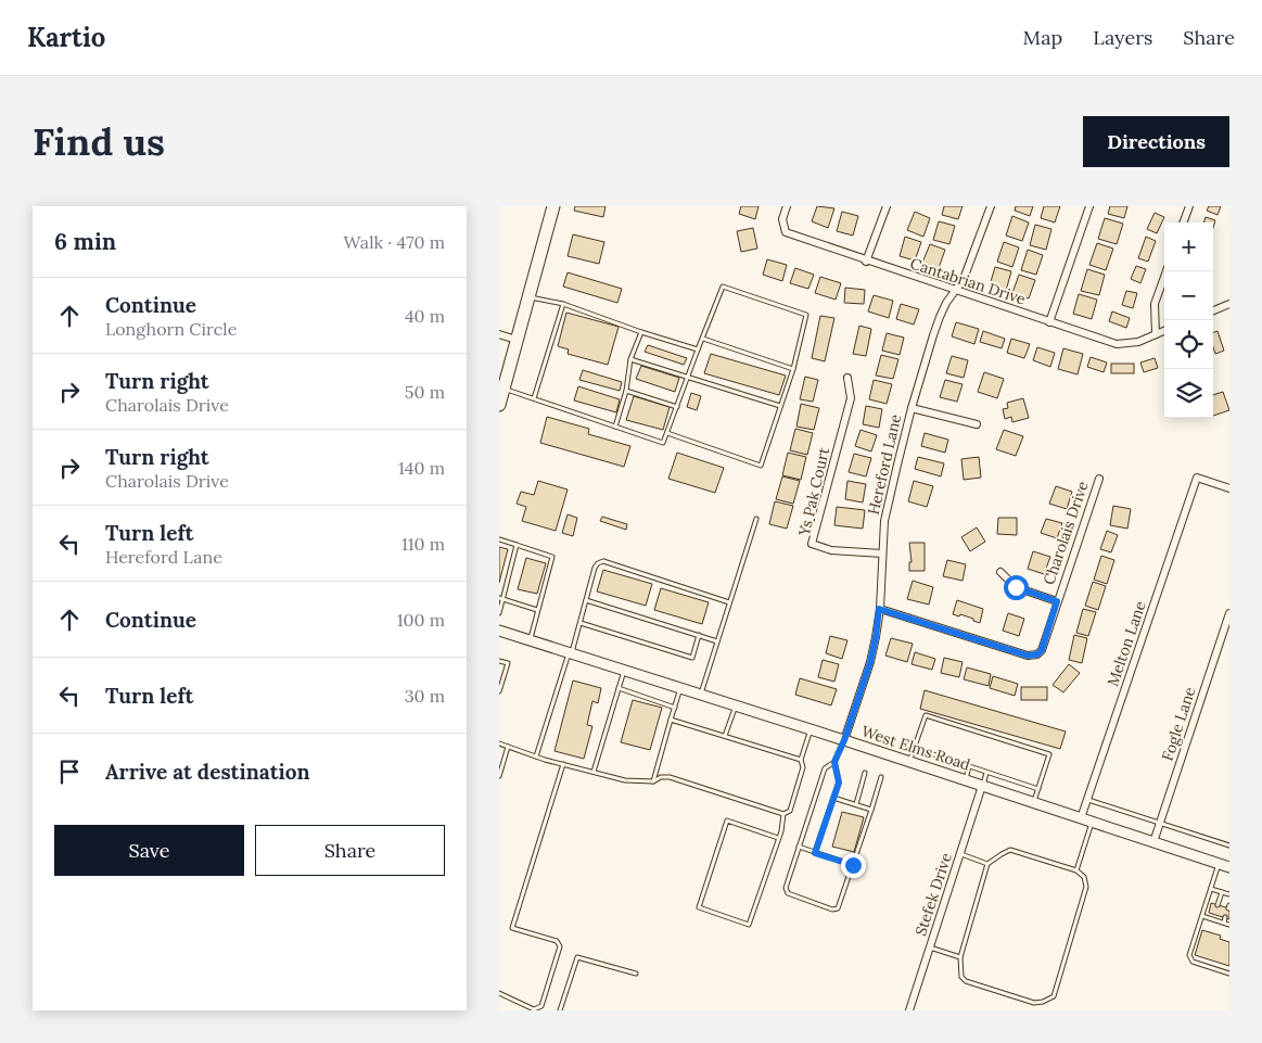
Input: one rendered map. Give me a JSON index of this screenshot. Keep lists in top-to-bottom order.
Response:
{
  "streets": {
    "main road": ["West Elms Road"],
    "street": [
      "Cantabrian Drive",
      "Hereford Lane",
      "Ys Pak Court",
      "Charolais Drive",
      "Melton Lane",
      "Fogle Lane",
      "Stefek Drive"
    ]
  },
  "crossings": [
    ["Cantabrian Drive", "Hereford Lane"],
    ["Hereford Lane", "Ys Pak Court"],
    ["Hereford Lane", "Charolais Drive"],
    ["Hereford Lane", "West Elms Road"],
    ["Melton Lane", "West Elms Road"],
    ["Fogle Lane", "West Elms Road"],
    ["West Elms Road", "Stefek Drive"]
  ],
  "page": {
    "header": "Kartio",
    "nav": ["Map", "Layers", "Share"],
    "buttons": [
      "Directions",
      ["Save", "Share"]
    ],
    "title": "Find us",
    "heading": ["6 min", "Walk · 470 m"],
    "map_buttons": ["+", "−"],
    "list": [
      ["Continue", "Longhorn Circle", "40 m"],
      ["Turn right", "Charolais Drive", "50 m"],
      ["Turn right", "Charolais Drive", "140 m"],
      ["Turn left", "Hereford Lane", "110 m"],
      ["Continue", "100 m"],
      ["Turn left", "30 m"],
      "Arrive at destination"
    ]
  }
}
